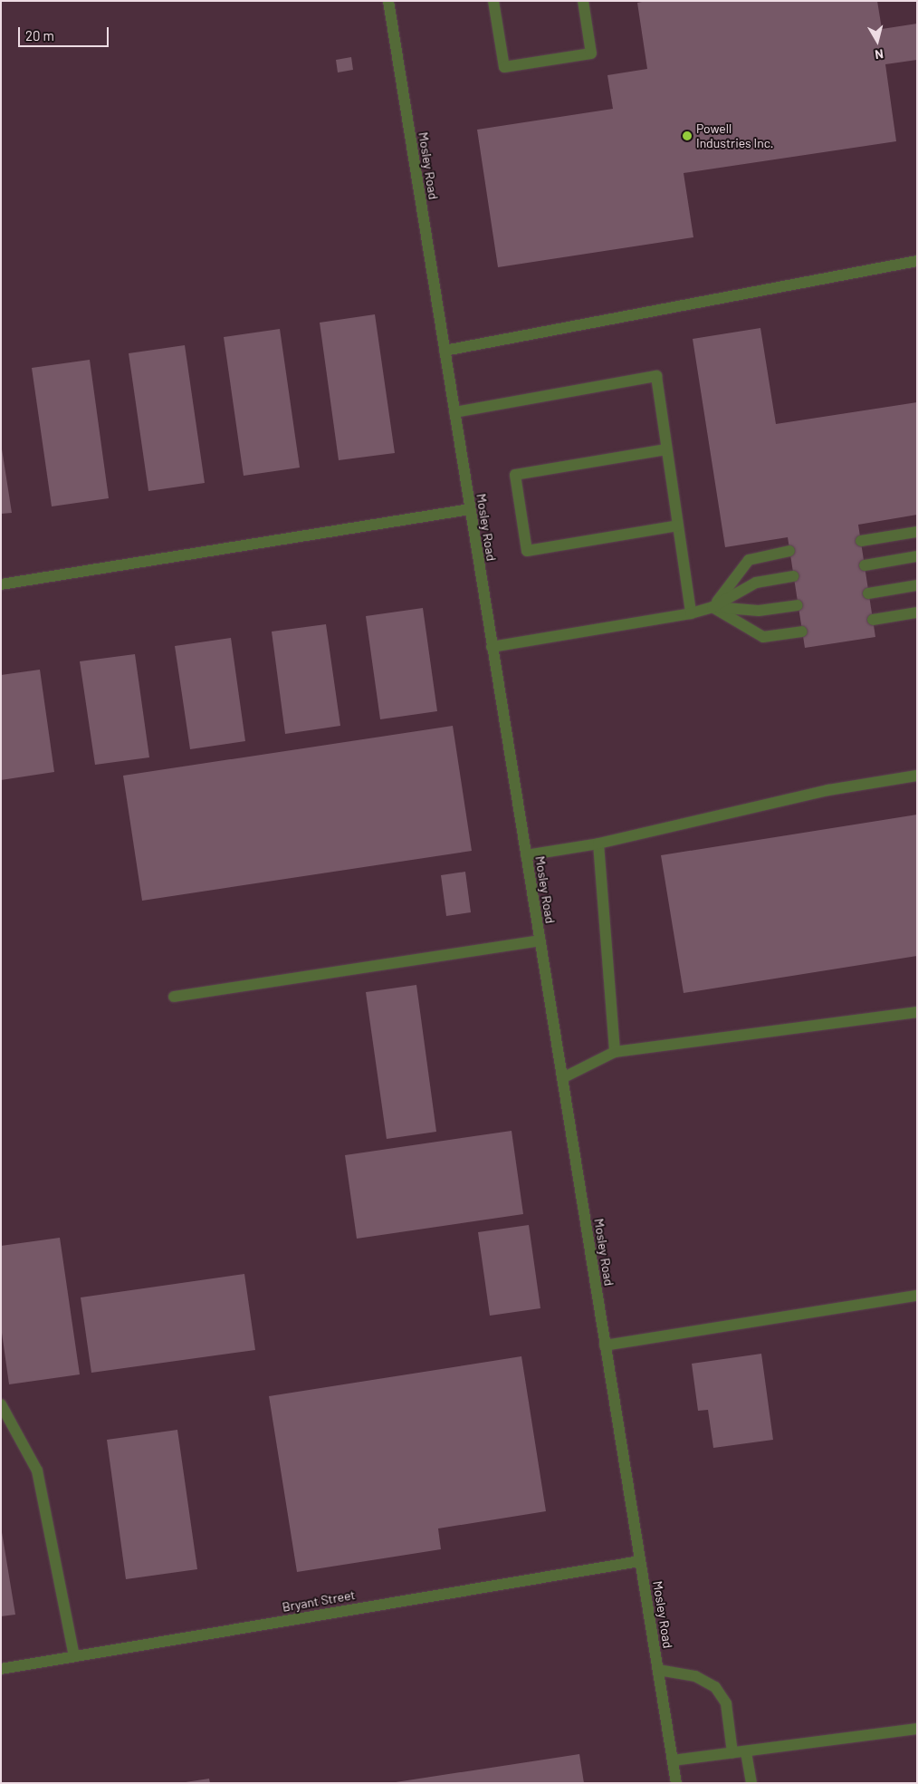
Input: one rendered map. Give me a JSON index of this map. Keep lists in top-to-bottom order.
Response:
{
  "streets": {
    "street": ["Mosley Road", "Bryant Street"]
  },
  "crossings": [
    ["Mosley Road", "Bryant Street"]
  ],
  "places": ["Powell Industries Inc."],
  "scale_bar": "20 m",
  "north": "bottom"
}
